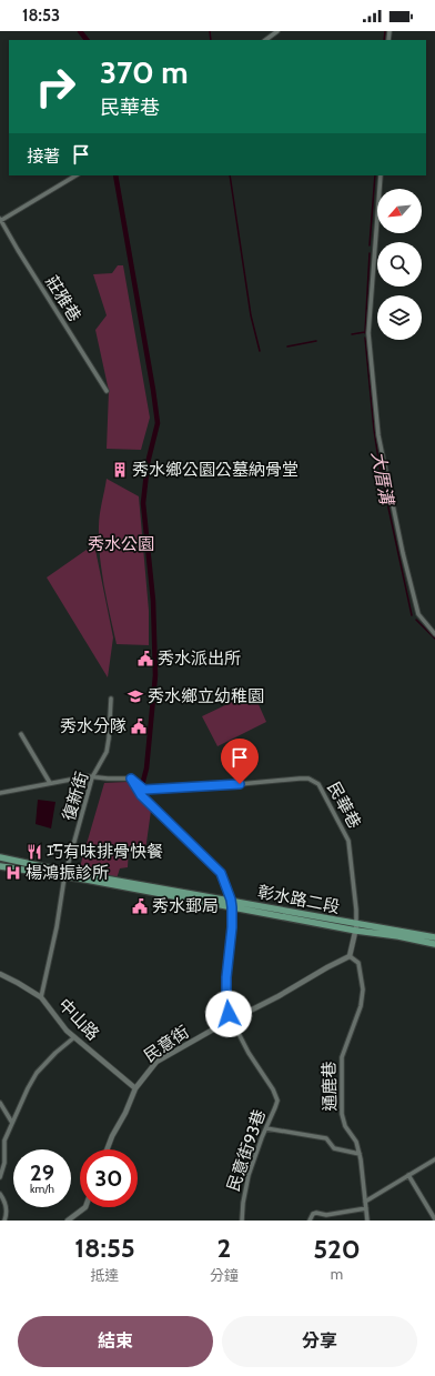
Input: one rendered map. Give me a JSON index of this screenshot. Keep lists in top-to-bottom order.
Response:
{
  "streets": {
    "main road": ["彰水路二段"],
    "street": [
      "莊雅巷",
      "復新街",
      "民華巷",
      "中山路",
      "民意街",
      "通鹿巷",
      "民意街93巷"
    ]
  },
  "crossings": [
    ["復新街", "彰水路二段"],
    ["復新街", "中山路"],
    ["民華巷", "彰水路二段"],
    ["中山路", "民意街"],
    ["民意街", "通鹿巷"],
    ["民意街", "民意街93巷"]
  ],
  "water": ["大厝溝"],
  "parks": ["秀水公園"],
  "places": {
    "building": ["秀水鄉公園公墓納骨堂"],
    "public building": ["秀水派出所", "秀水分隊", "秀水郵局"],
    "school or university": ["秀水鄉立幼稚園"],
    "restaurant": ["巧有味排骨快餐"],
    "hospital": ["楊鴻振診所"]
  },
  "north": "bottom left",
  "page": {
    "status": "18:53",
    "turn": ["370 m", "民華巷"],
    "then": "接著",
    "speed": "29 km/h",
    "limit": "30",
    "eta": [
      "18:55",
      "抵達",
      "2",
      "分鐘",
      "520",
      "m"
    ],
    "buttons": ["結束", "分享"]
  }
}
